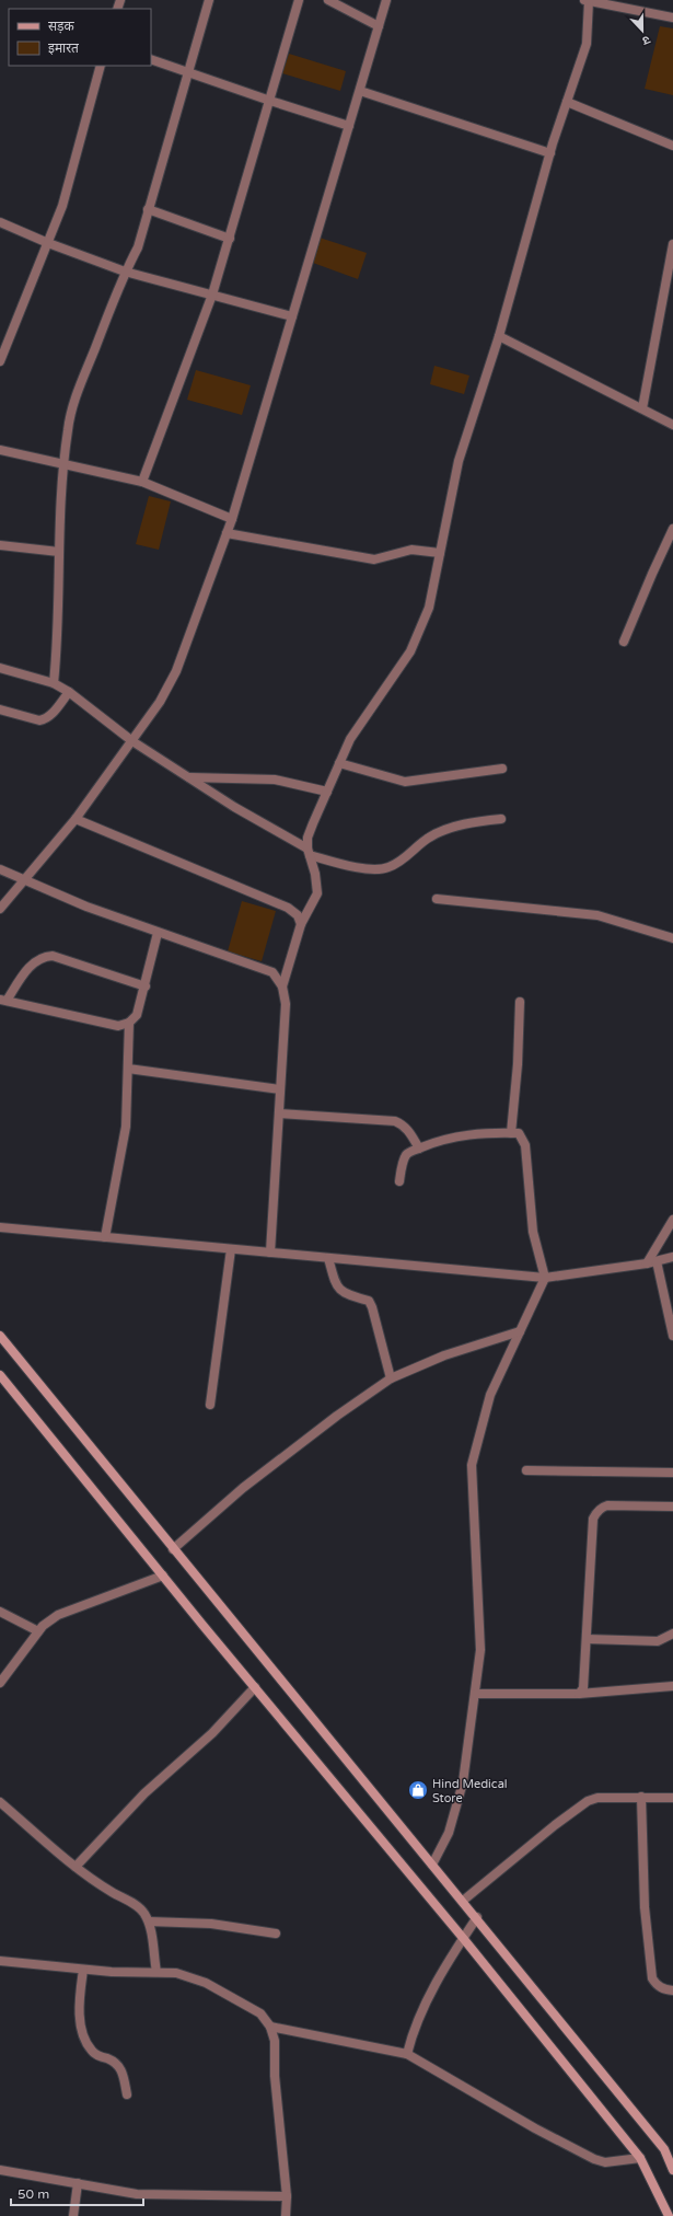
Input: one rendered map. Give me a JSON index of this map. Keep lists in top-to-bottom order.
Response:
{
  "places": {
    "shop": ["Hind Medical Store"]
  },
  "legend": ["सड़क", "इमारत"],
  "scale_bar": "50 m",
  "north": "bottom"
}
